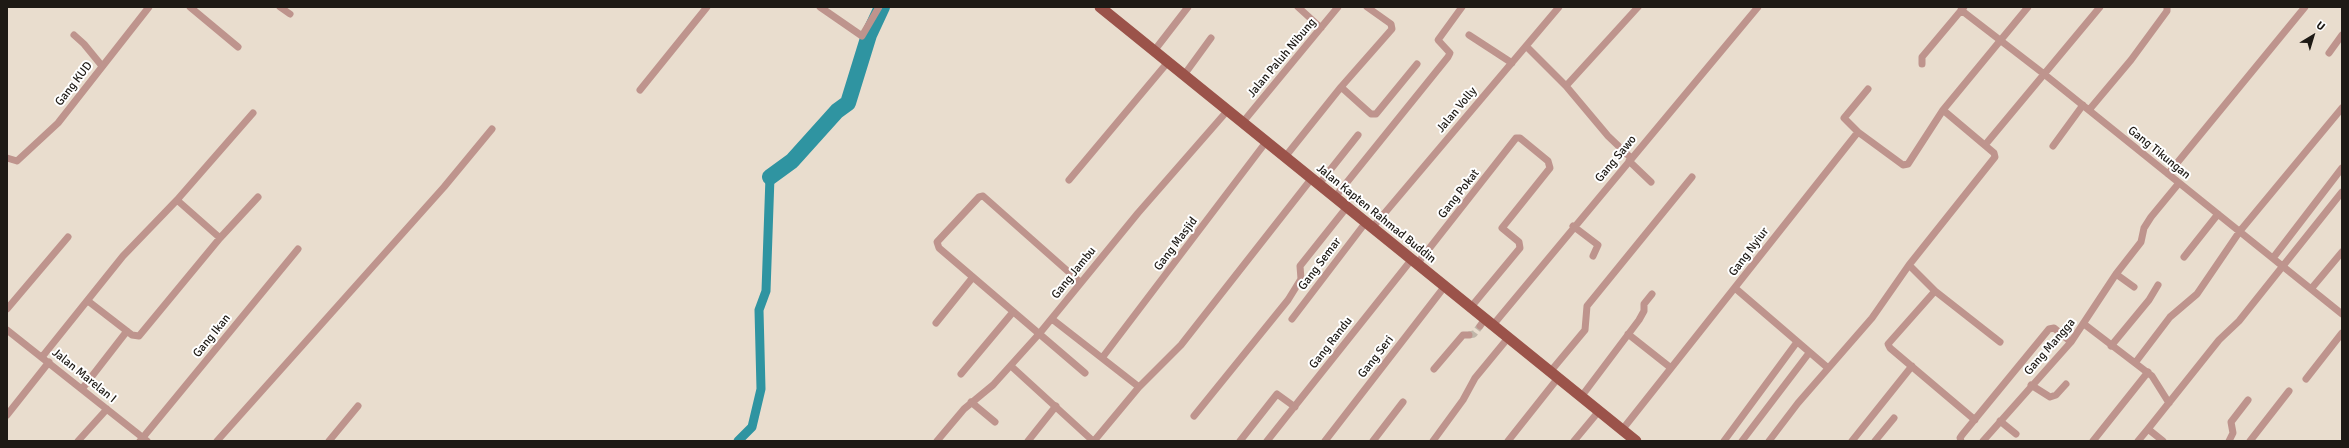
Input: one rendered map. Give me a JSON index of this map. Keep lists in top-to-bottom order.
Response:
{
  "streets": {
    "main road": ["Jalan Kapten Rahmad Buddin"],
    "street": [
      "Jalan Paluh Nibung",
      "Gang KUD",
      "Jalan Volly",
      "Gang Tikungan",
      "Gang Sawo",
      "Gang Pokat",
      "Gang Masjid",
      "Gang Nyiur",
      "Gang Semar",
      "Gang Jambu",
      "Gang Ikan",
      "Gang Randu",
      "Gang Mangga",
      "Gang Seri",
      "Jalan Marelan I"
    ]
  },
  "crossings": [
    ["Jalan Paluh Nibung", "Jalan Kapten Rahmad Buddin"],
    ["Jalan Volly", "Jalan Kapten Rahmad Buddin"],
    ["Jalan Volly", "Gang Semar"],
    ["Gang Tikungan", "Gang Mangga"],
    ["Gang Sawo", "Jalan Kapten Rahmad Buddin"],
    ["Gang Pokat", "Jalan Kapten Rahmad Buddin"],
    ["Gang Pokat", "Gang Randu"],
    ["Jalan Kapten Rahmad Buddin", "Gang Masjid"],
    ["Jalan Kapten Rahmad Buddin", "Gang Nyiur"],
    ["Jalan Kapten Rahmad Buddin", "Gang Semar"],
    ["Jalan Kapten Rahmad Buddin", "Gang Jambu"],
    ["Jalan Kapten Rahmad Buddin", "Gang Randu"],
    ["Jalan Kapten Rahmad Buddin", "Gang Seri"],
    ["Gang Ikan", "Jalan Marelan I"]
  ],
  "north": "top right"
}
